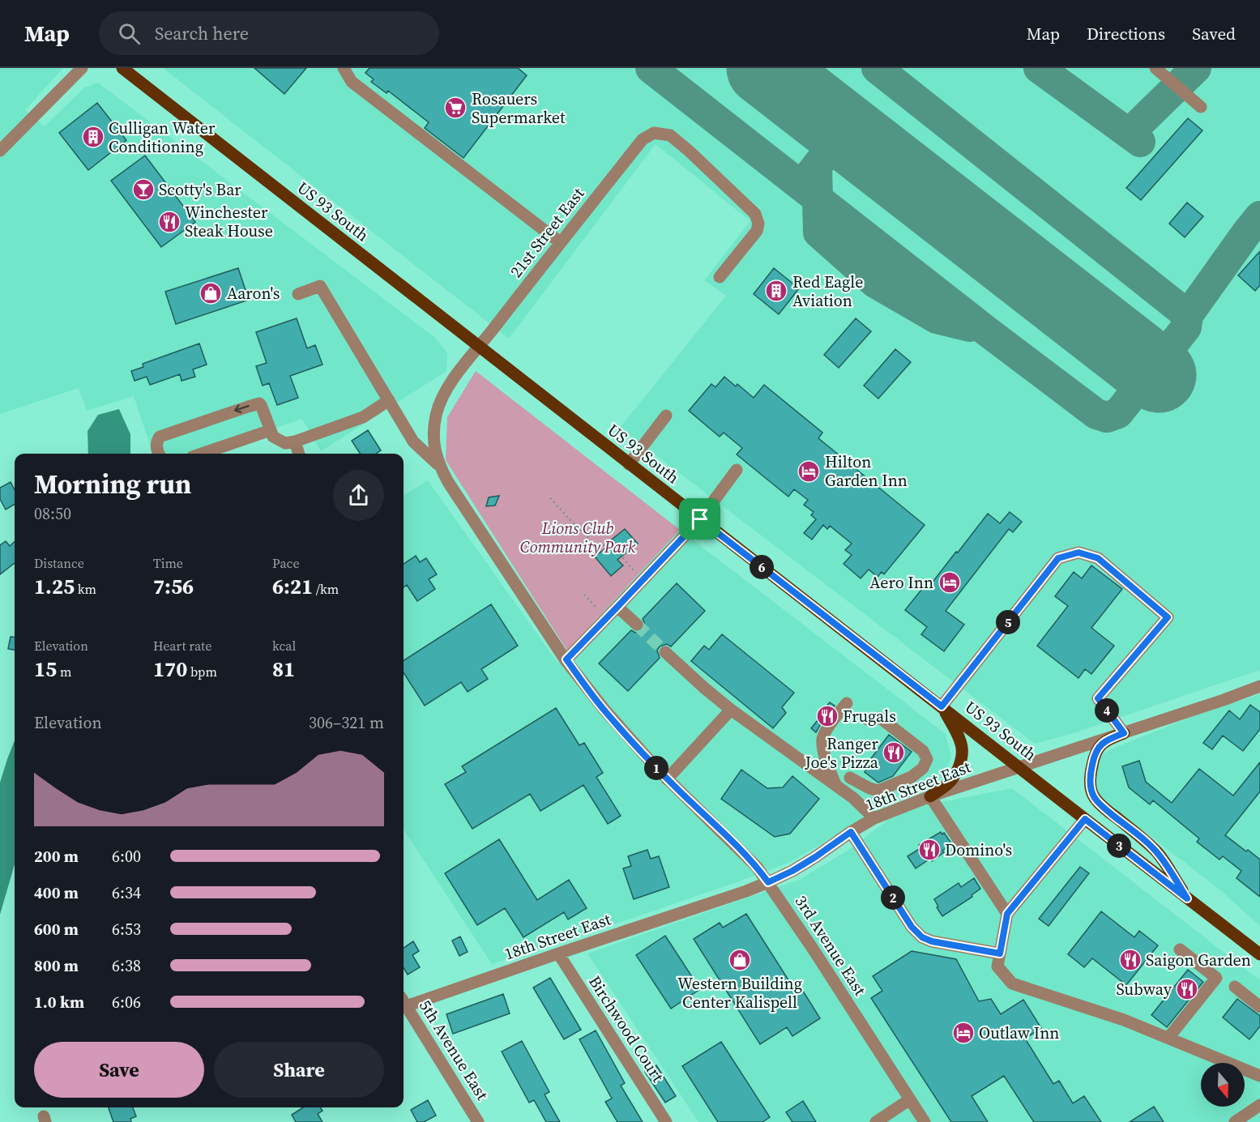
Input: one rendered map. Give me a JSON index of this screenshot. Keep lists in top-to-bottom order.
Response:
{
  "streets": {
    "main road": ["US 93 South"],
    "street": [
      "21st Street East",
      "18th Street East",
      "3rd Avenue East",
      "Birchwood Court",
      "5th Avenue East"
    ]
  },
  "crossings": [
    ["US 93 South", "21st Street East"],
    ["US 93 South", "18th Street East"],
    ["US 93 South", "3rd Avenue East"],
    ["21st Street East", "3rd Avenue East"],
    ["18th Street East", "3rd Avenue East"],
    ["18th Street East", "Birchwood Court"]
  ],
  "parks": ["Lions Club Community Park"],
  "places": {
    "supermarket": ["Rosauers Supermarket"],
    "building": ["Culligan Water Conditioning", "Red Eagle Aviation"],
    "bar": ["Scotty's Bar"],
    "restaurant": [
      "Winchester Steak House",
      "Frugals",
      "Ranger Joe's Pizza",
      "Domino's",
      "Saigon Garden",
      "Subway"
    ],
    "shop": ["Aaron's", "Western Building Center Kalispell"],
    "hotel": ["Hilton Garden Inn", "Aero Inn", "Outlaw Inn"]
  },
  "north": "bottom",
  "page": {
    "header": "Map",
    "search": "Search here",
    "nav": ["Map", "Directions", "Saved"],
    "heading": ["Morning run", "08:50"],
    "stats": [
      ["Distance", "1.25 km"],
      ["Time", "7:56"],
      ["Pace", "6:21 /km"],
      ["Elevation", "15 m"],
      ["Heart rate", "170 bpm"],
      ["kcal", "81"]
    ],
    "pins": [
      "6",
      "5",
      "4",
      "1",
      "3",
      "2"
    ],
    "chart": ["Elevation", "306–321 m"],
    "list": [
      {
        "name": "200 m",
        "note": "6:00"
      },
      {
        "name": "400 m",
        "note": "6:34"
      },
      {
        "name": "600 m",
        "note": "6:53"
      },
      {
        "name": "800 m",
        "note": "6:38"
      },
      {
        "name": "1.0 km",
        "note": "6:06"
      }
    ],
    "buttons": ["Save", "Share"]
  }
}
